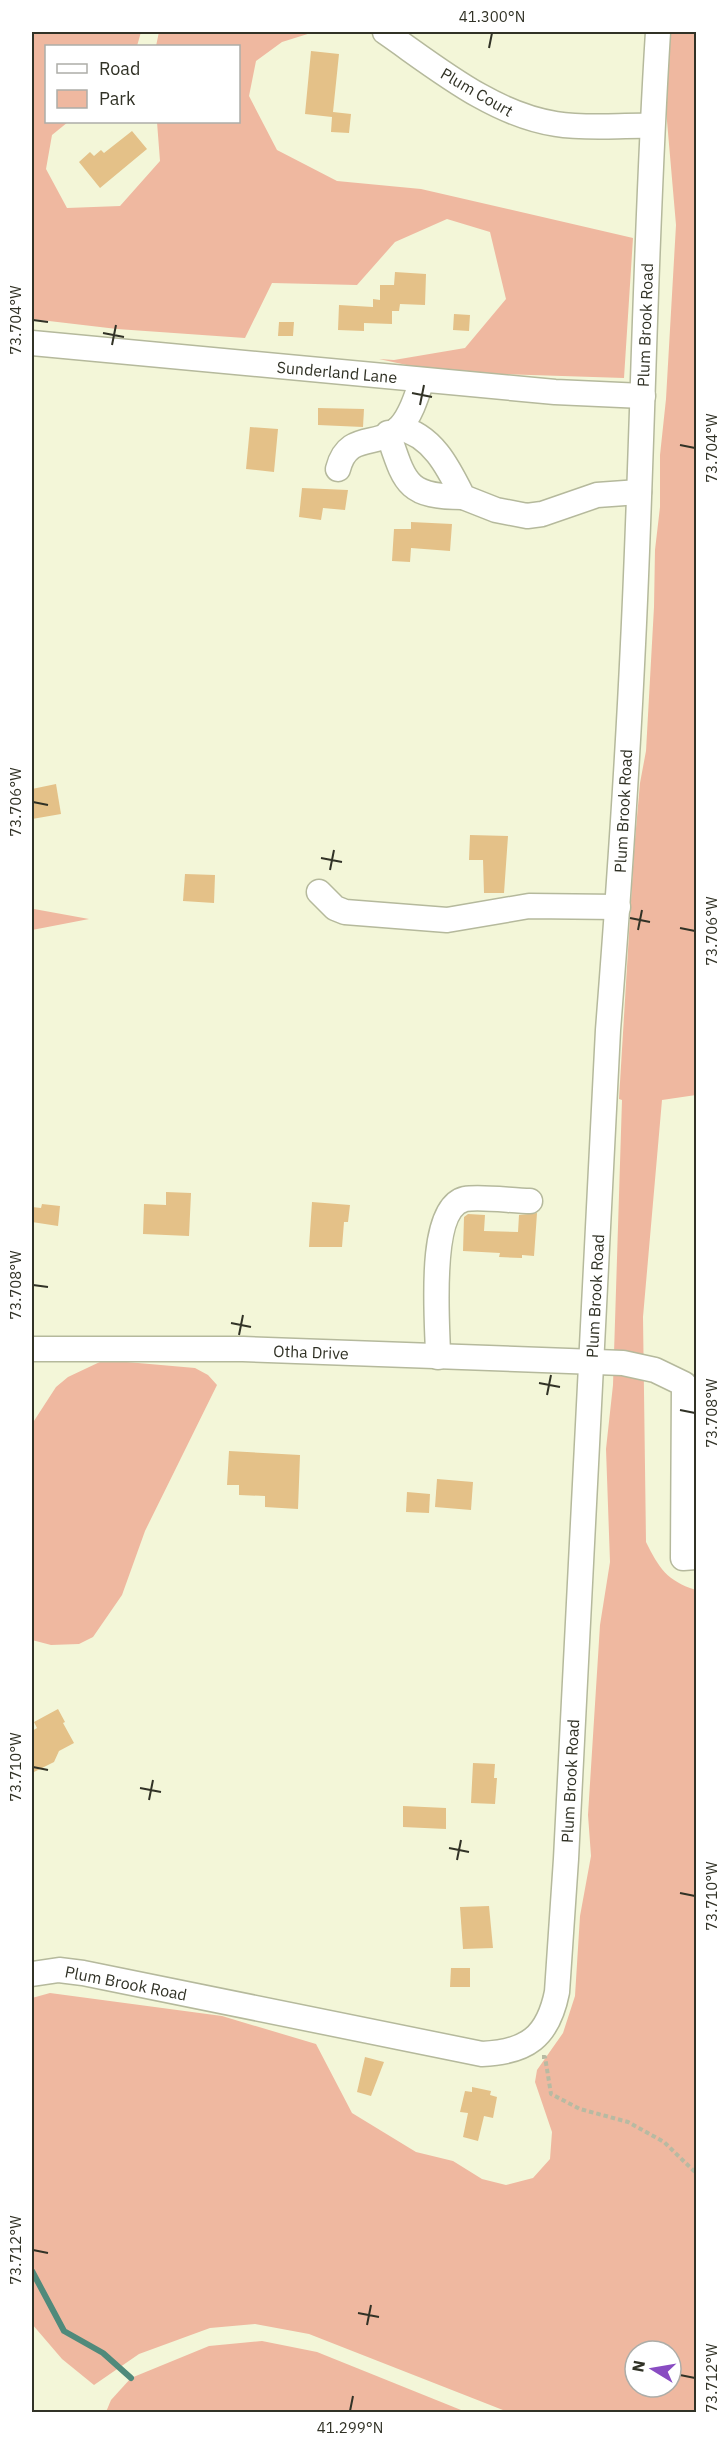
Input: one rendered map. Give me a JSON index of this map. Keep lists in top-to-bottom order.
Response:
{
  "streets": {
    "street": [
      "Plum Court",
      "Plum Brook Road",
      "Sunderland Lane",
      "Otha Drive"
    ]
  },
  "crossings": [
    ["Plum Court", "Plum Brook Road"],
    ["Plum Brook Road", "Sunderland Lane"],
    ["Plum Brook Road", "Otha Drive"]
  ],
  "legend": ["Road", "Park"],
  "north": "left",
  "coordinates": [
    "41.300°N",
    "73.704°W",
    "73.706°W",
    "73.708°W",
    "73.710°W",
    "73.712°W",
    "41.299°N"
  ]
}
